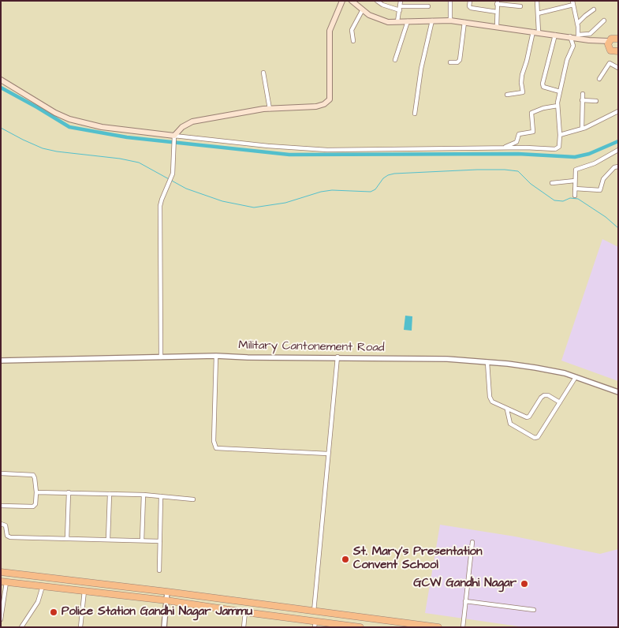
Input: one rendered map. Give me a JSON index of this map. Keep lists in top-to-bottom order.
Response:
{
  "streets": {
    "street": ["Military Cantonement Road"]
  },
  "places": ["St. Mary's Presentation Convent School", "GCW Gandhi Nagar", "Police Station Gandhi Nagar Jammu"]
}
